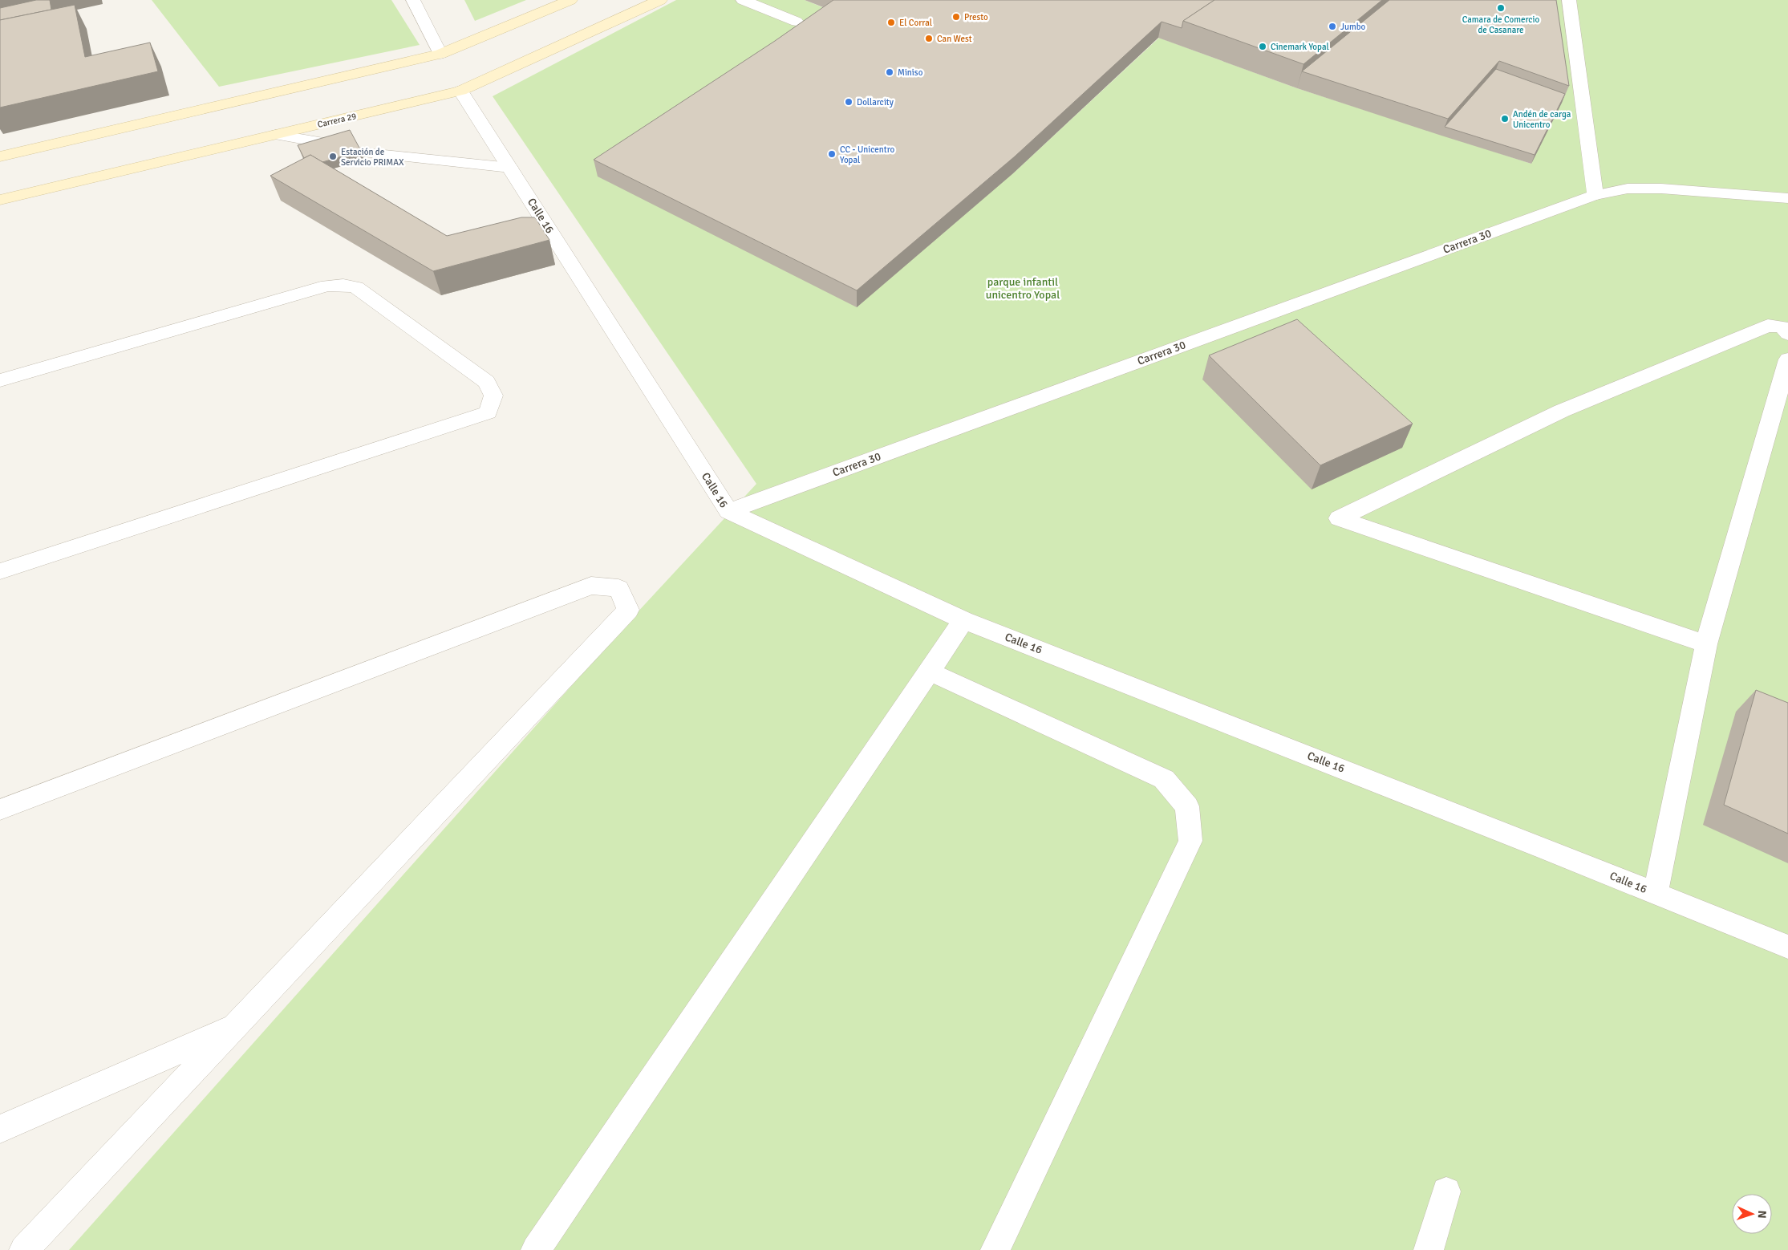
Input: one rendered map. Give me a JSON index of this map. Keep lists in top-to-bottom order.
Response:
{
  "streets": {
    "main road": ["Carrera 29"],
    "street": ["Calle 16", "Carrera 30"]
  },
  "crossings": [
    ["Carrera 29", "Calle 16"],
    ["Calle 16", "Carrera 30"]
  ],
  "parks": ["parque infantil unicentro Yopal"],
  "places": [
    "Camara de Comercio de Casanare",
    "Presto",
    "El Corral",
    "Jumbo",
    "Can West",
    "Cinemark Yopal",
    "Miniso",
    "Dollarcity",
    "Andén de carga Unicentro",
    "CC - Unicentro Yopal",
    "Estación de Servicio PRIMAX"
  ],
  "north": "right"
}
